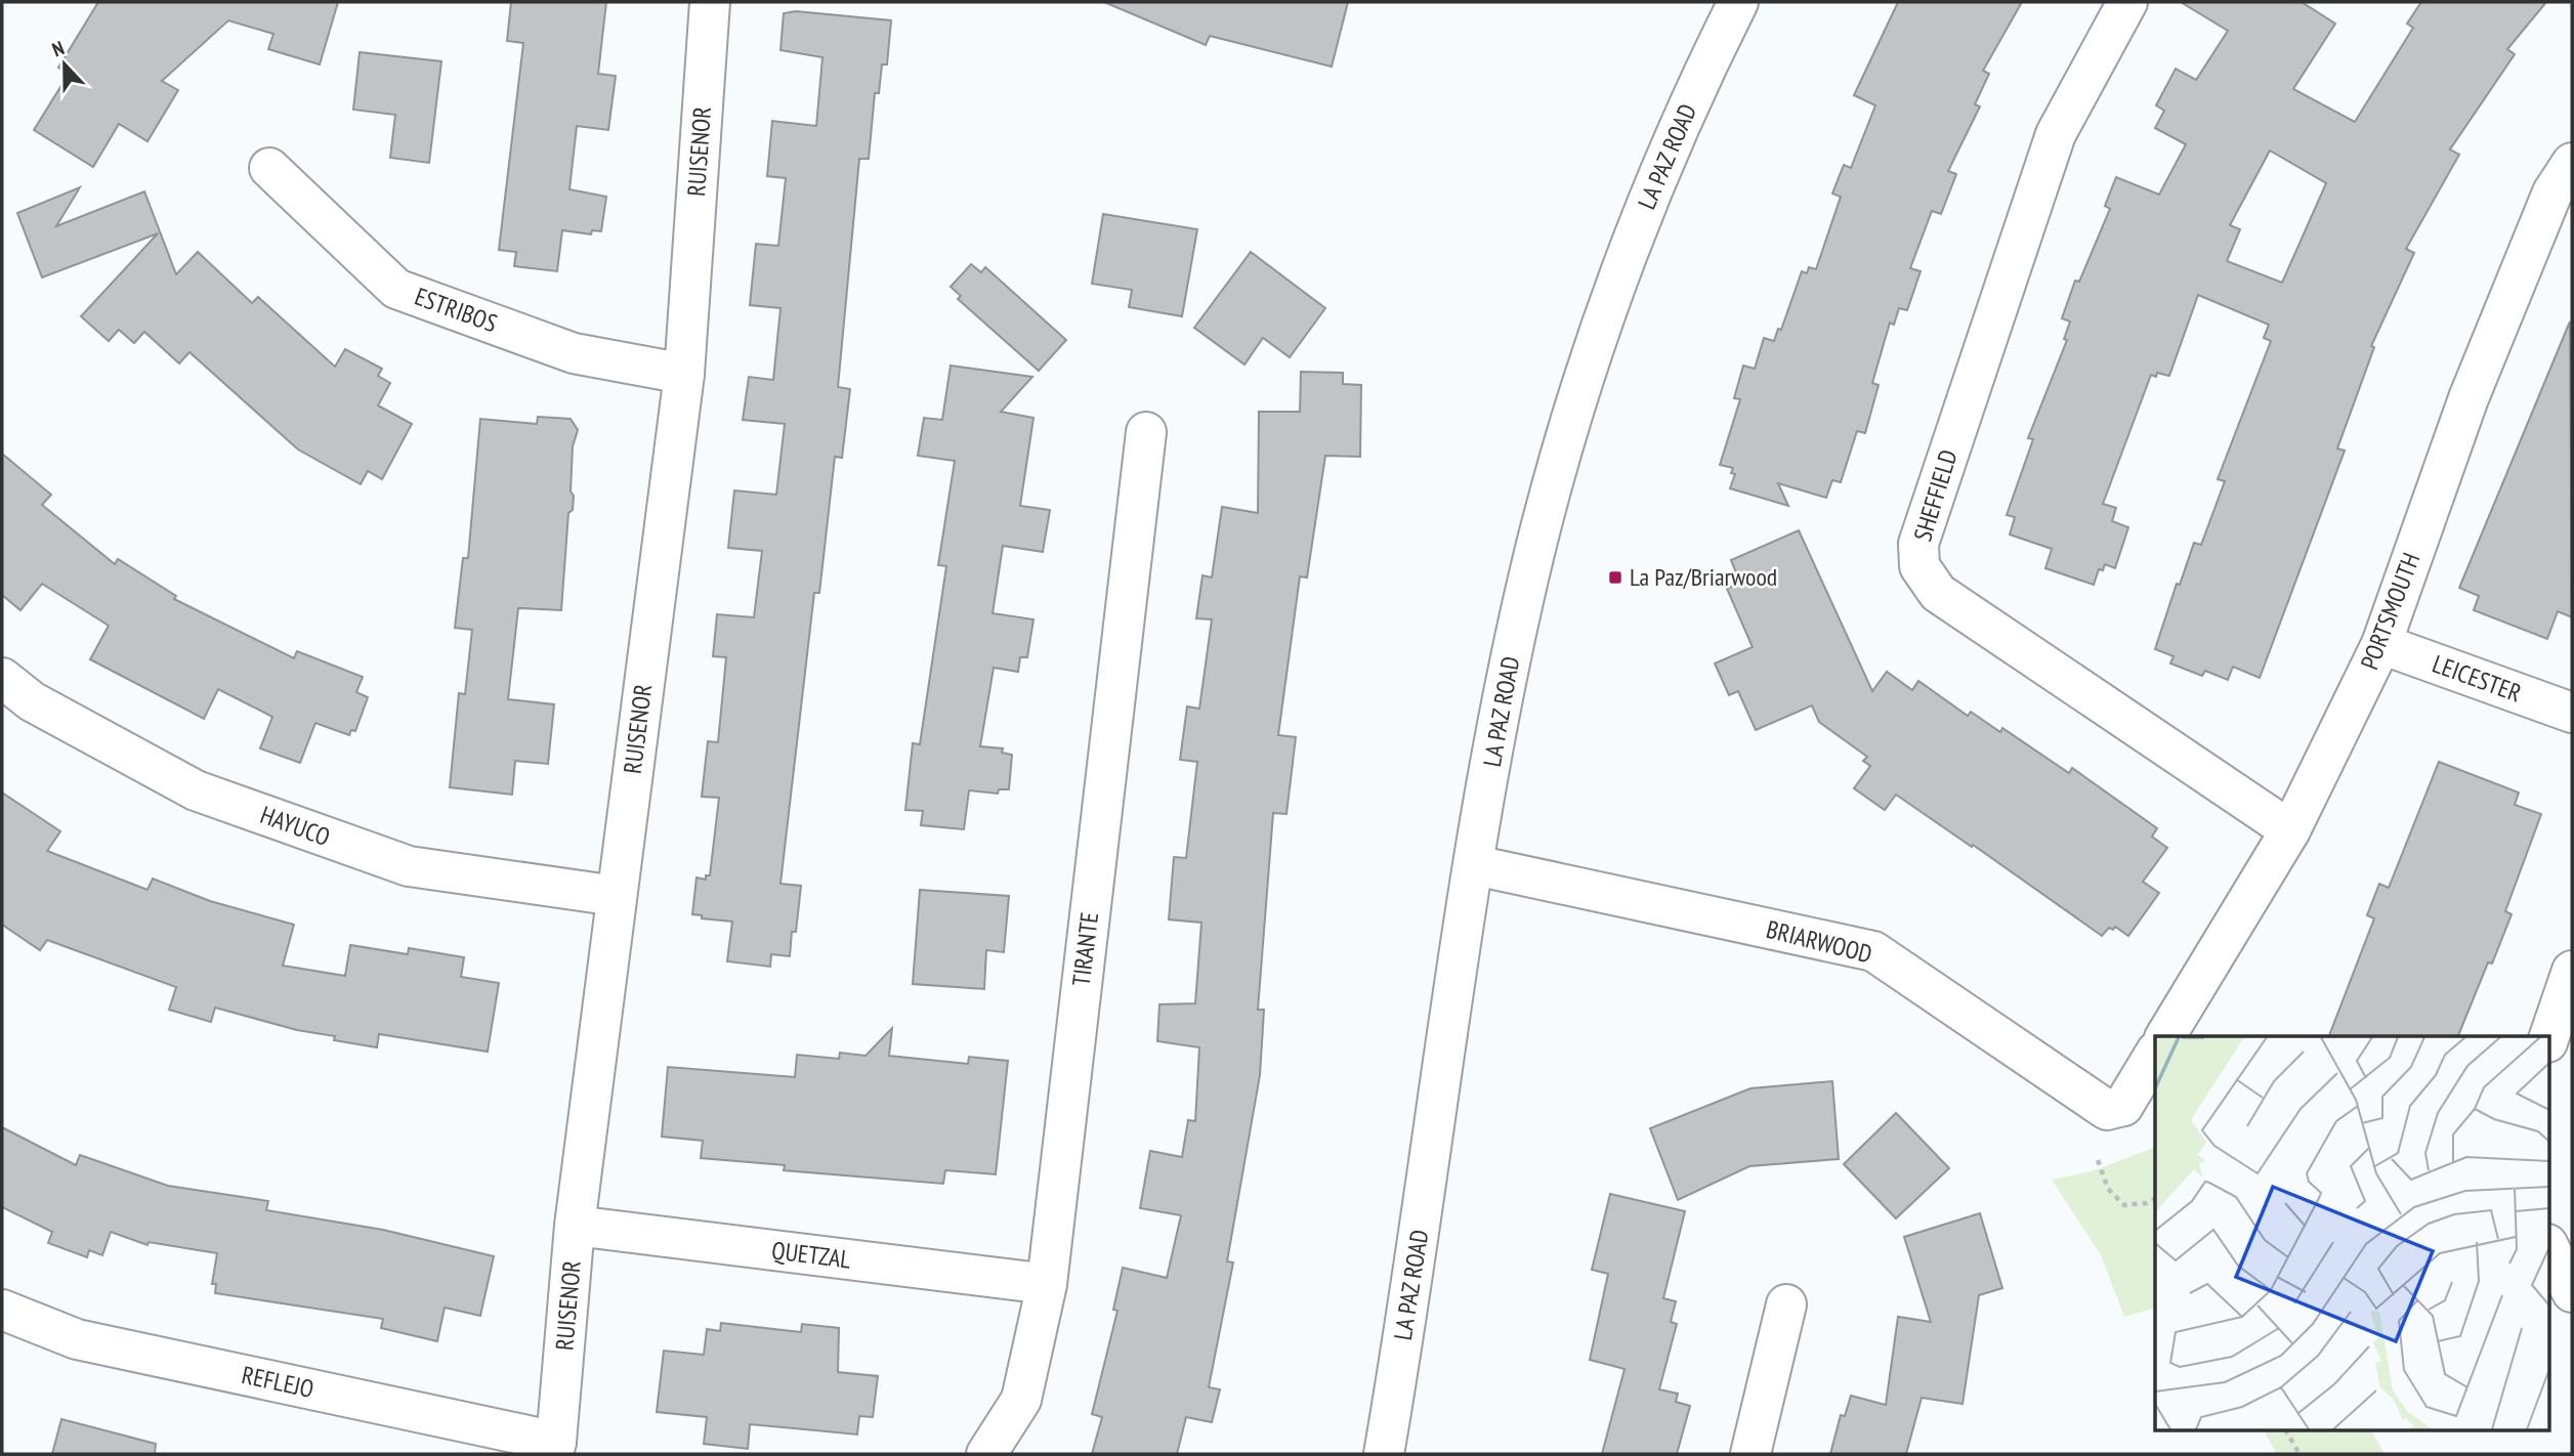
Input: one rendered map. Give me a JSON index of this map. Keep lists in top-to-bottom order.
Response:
{
  "streets": {
    "street": [
      "RUISENOR",
      "LA PAZ ROAD",
      "ESTRIBOS",
      "SHEFFIELD",
      "PORTSMOUTH",
      "LEICESTER",
      "HAYUCO",
      "BRIARWOOD",
      "TIRANTE",
      "QUETZAL",
      "REFLEJO"
    ]
  },
  "crossings": [
    ["RUISENOR", "ESTRIBOS"],
    ["RUISENOR", "HAYUCO"],
    ["RUISENOR", "QUETZAL"],
    ["RUISENOR", "REFLEJO"],
    ["LA PAZ ROAD", "BRIARWOOD"],
    ["SHEFFIELD", "PORTSMOUTH"],
    ["PORTSMOUTH", "LEICESTER"],
    ["TIRANTE", "QUETZAL"]
  ],
  "places": {
    "transit": ["La Paz/Briarwood"]
  },
  "north": "top"
}
